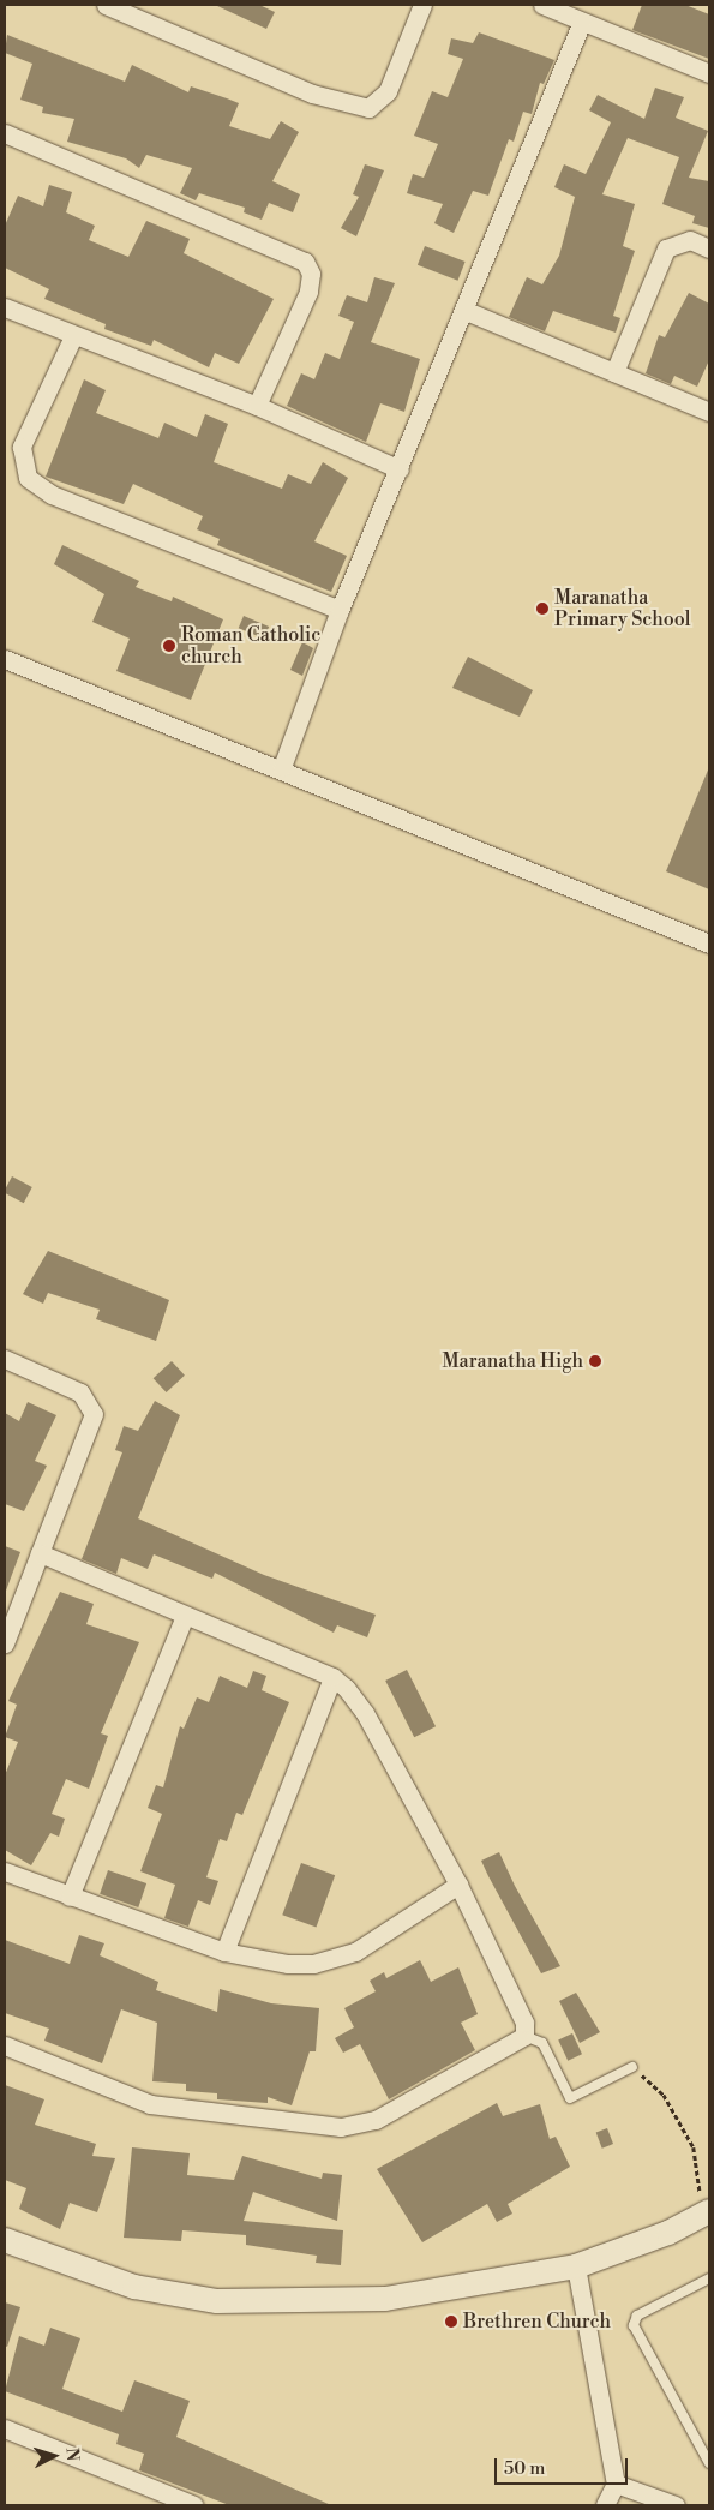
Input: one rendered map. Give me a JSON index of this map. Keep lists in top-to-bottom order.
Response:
{
  "places": [
    "Maranatha Primary School",
    "Roman Catholic church",
    "Maranatha High",
    "Brethren Church"
  ],
  "scale_bar": "50 m",
  "north": "right"
}
